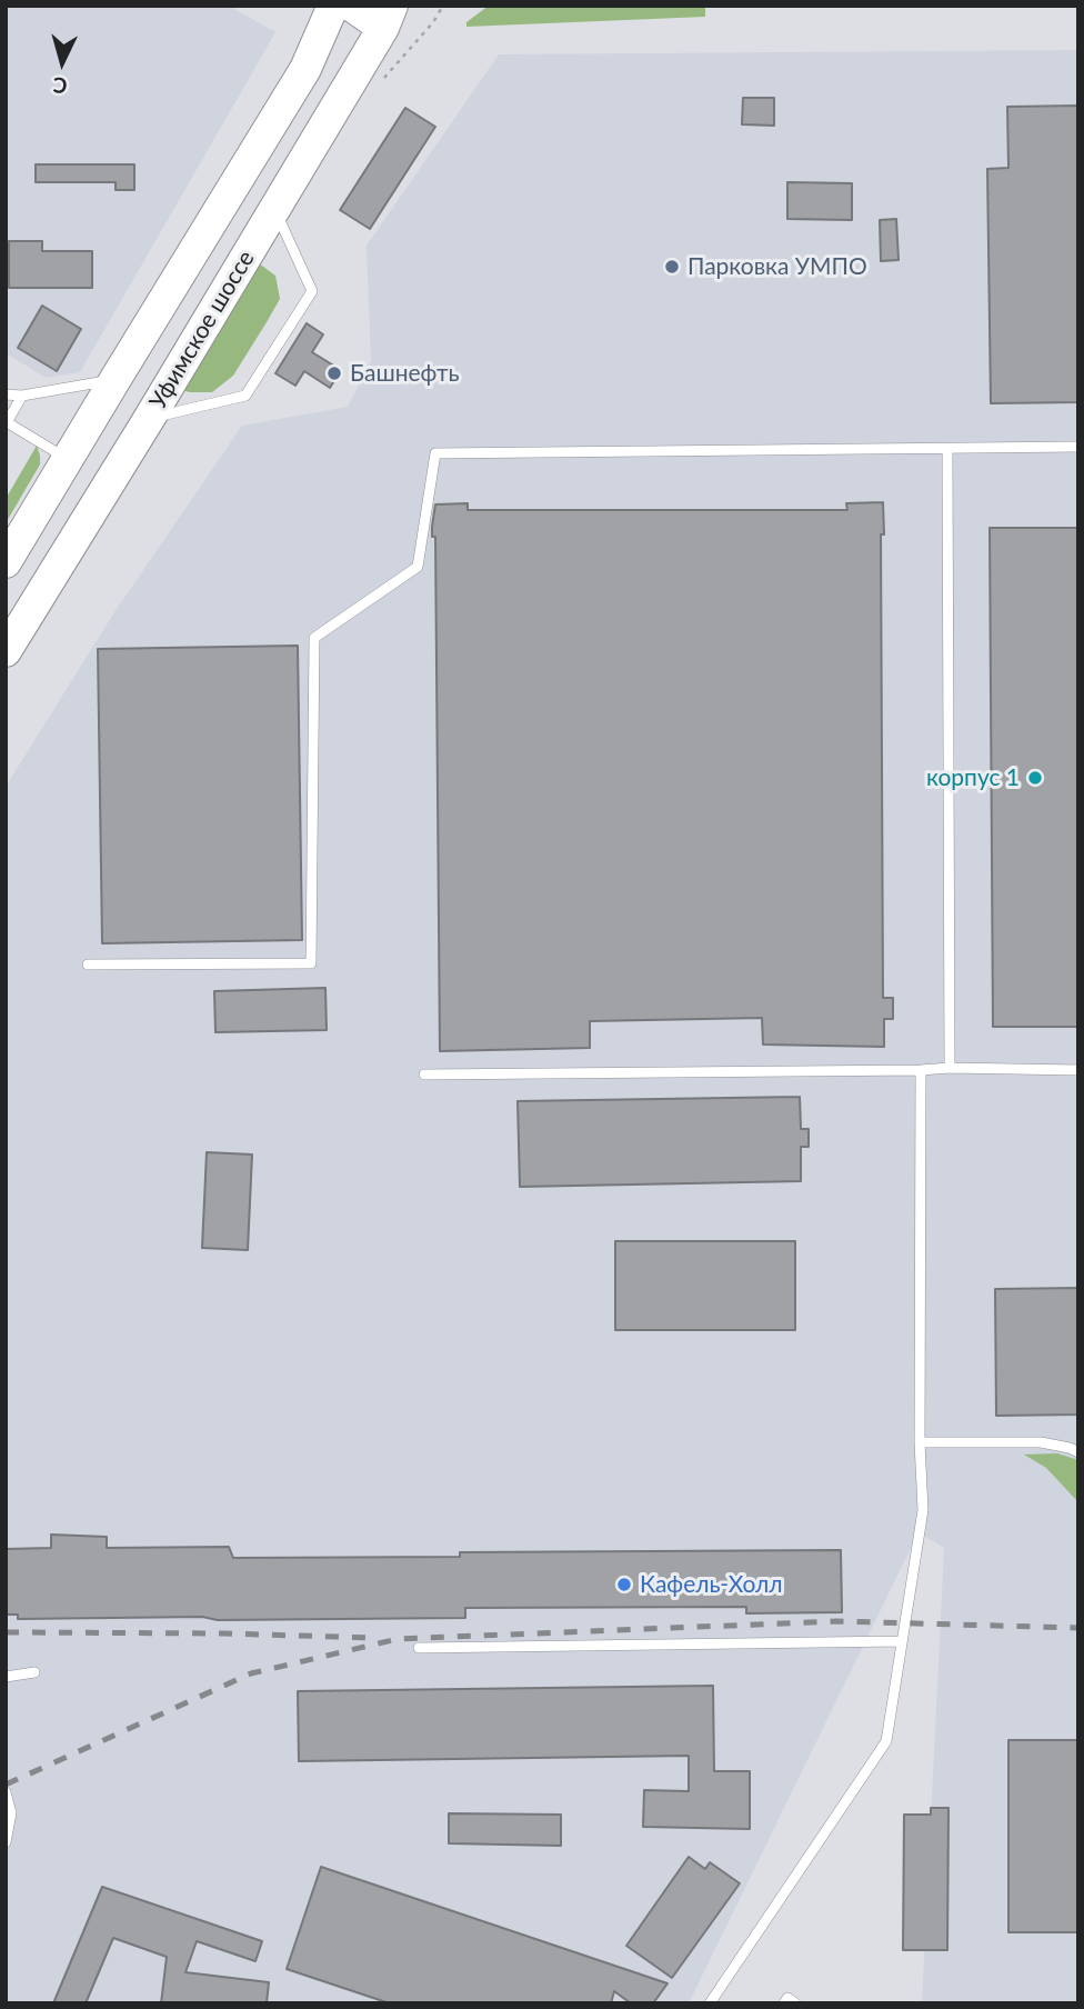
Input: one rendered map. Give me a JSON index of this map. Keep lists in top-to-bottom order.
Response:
{
  "streets": {
    "main road": ["Уфимское шоссе"]
  },
  "places": [
    "Парковка УМПО",
    "Башнефть",
    "корпус 1",
    "Кафель-Холл"
  ],
  "north": "bottom"
}
